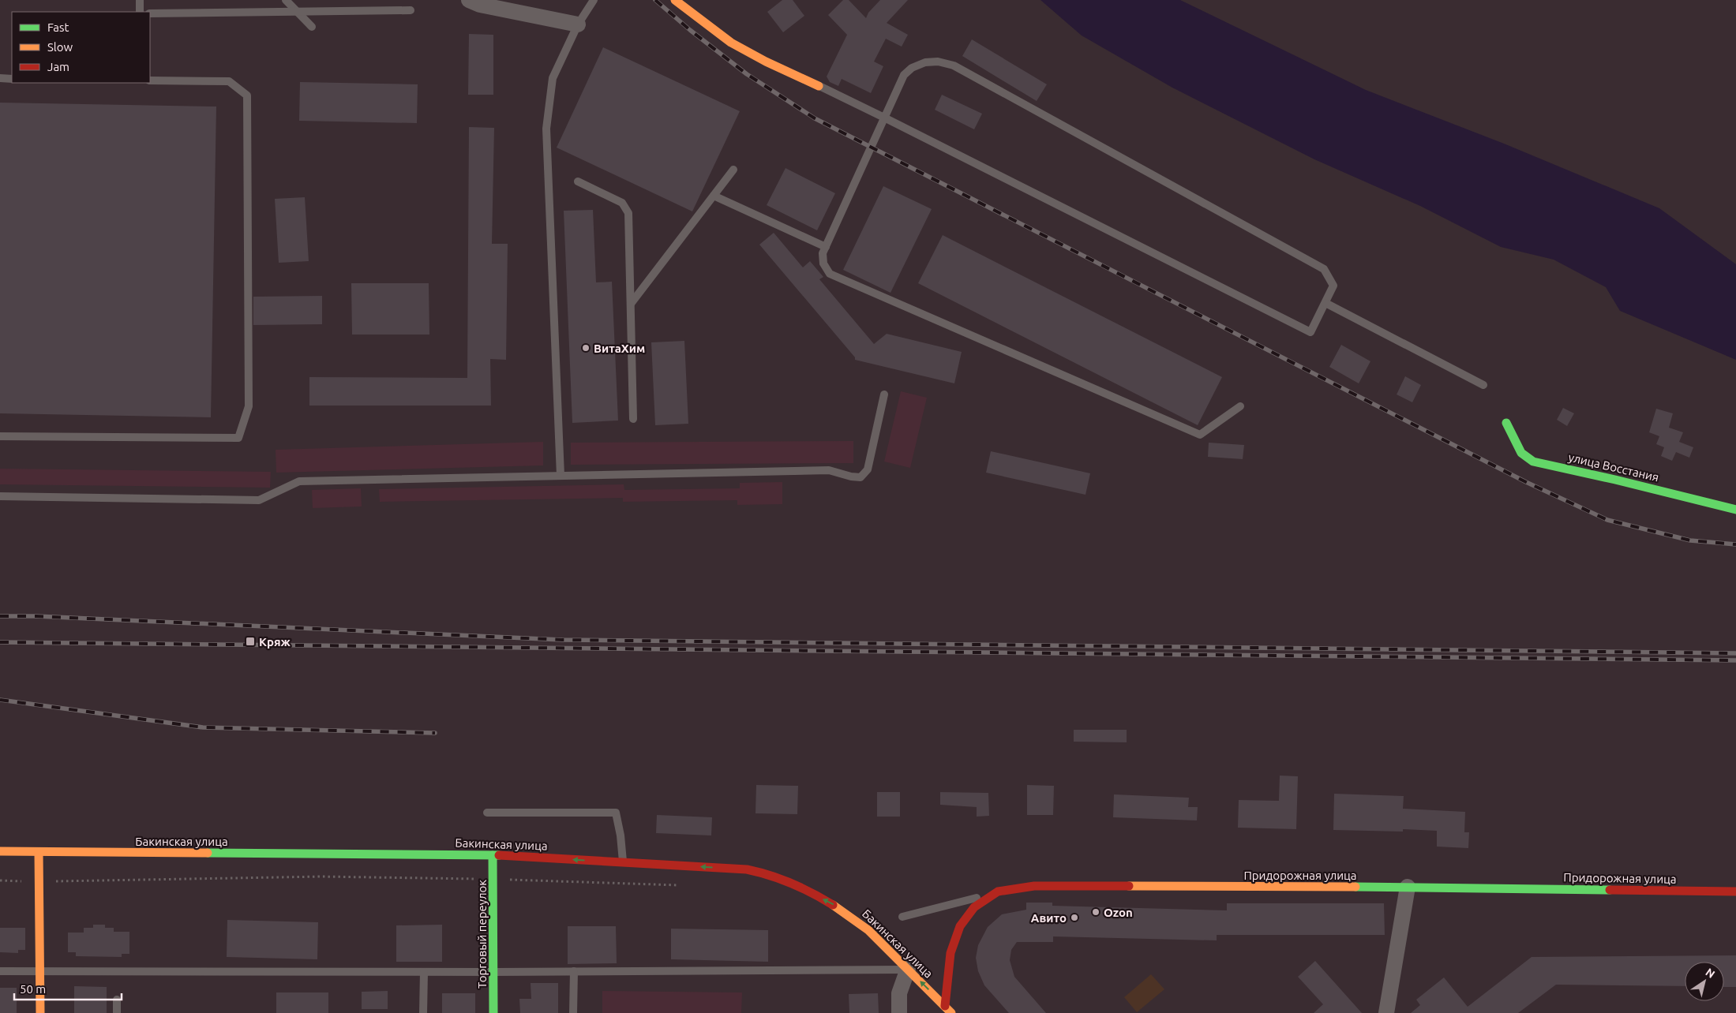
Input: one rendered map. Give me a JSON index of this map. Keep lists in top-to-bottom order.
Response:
{
  "streets": {
    "street": [
      "улица Восстания",
      "Бакинская улица",
      "Придорожная улица",
      "Торговый переулок"
    ]
  },
  "crossings": [
    ["Бакинская улица", "Придорожная улица"],
    ["Бакинская улица", "Торговый переулок"]
  ],
  "one_way": ["Бакинская улица"],
  "places": {
    "other": ["ВитаХим", "Ozon", "Авито"],
    "transit": ["Кряж"]
  },
  "legend": ["Fast", "Slow", "Jam"],
  "scale_bar": "50 m",
  "north": "top right"
}
